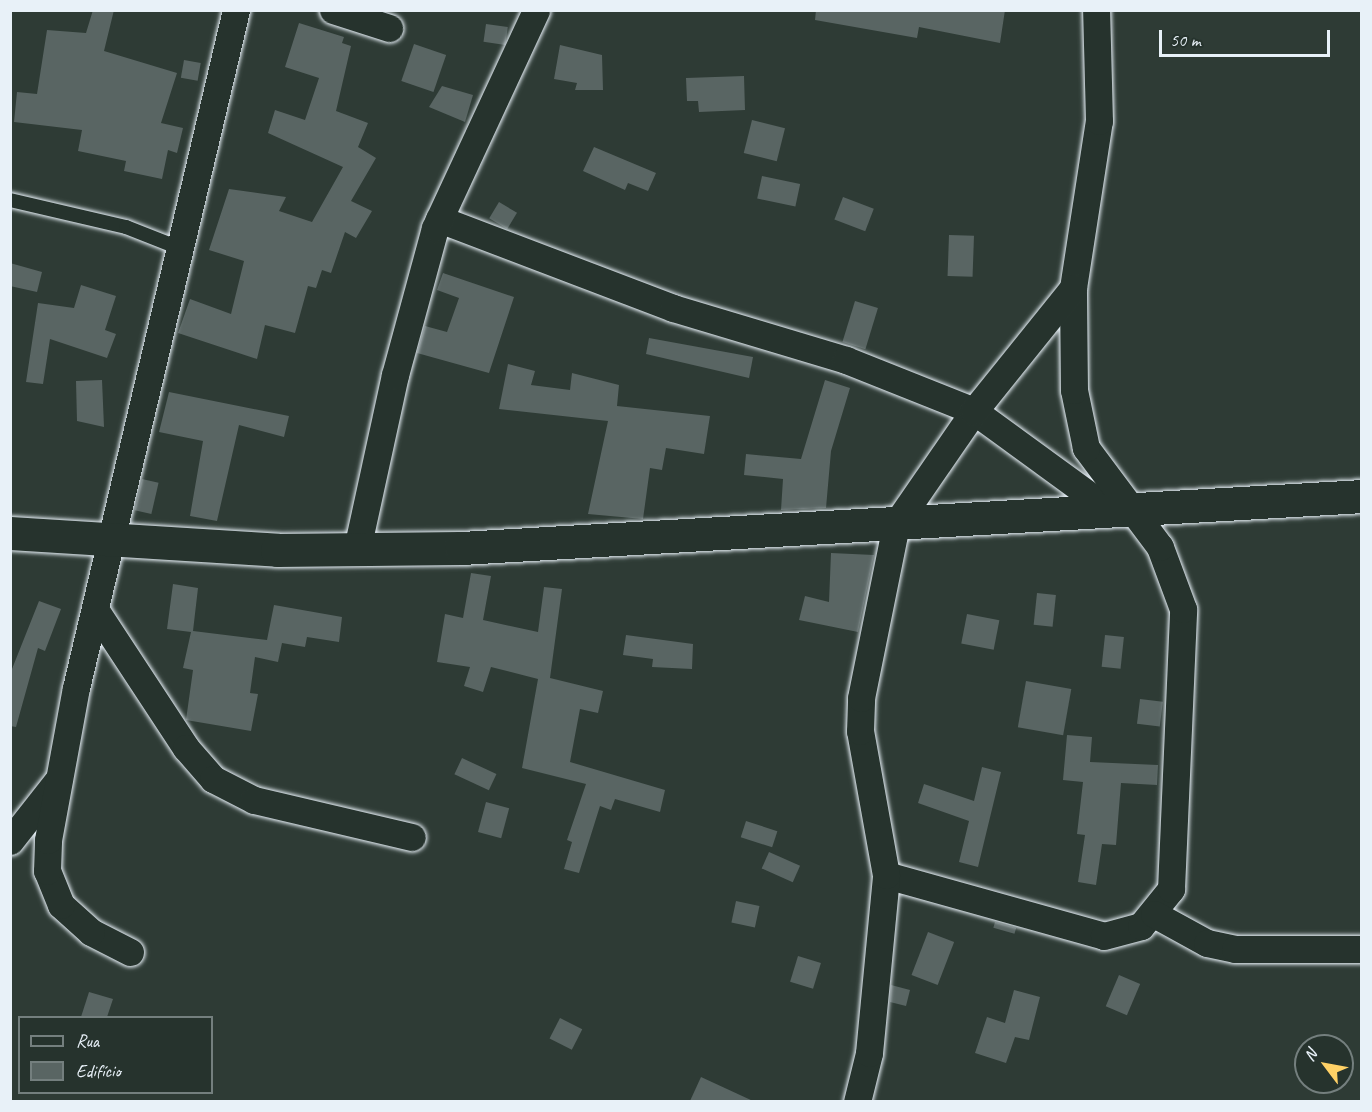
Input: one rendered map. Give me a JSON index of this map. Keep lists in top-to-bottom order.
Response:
{
  "legend": ["Rua", "Edifício"],
  "scale_bar": "50 m",
  "north": "top left"
}
